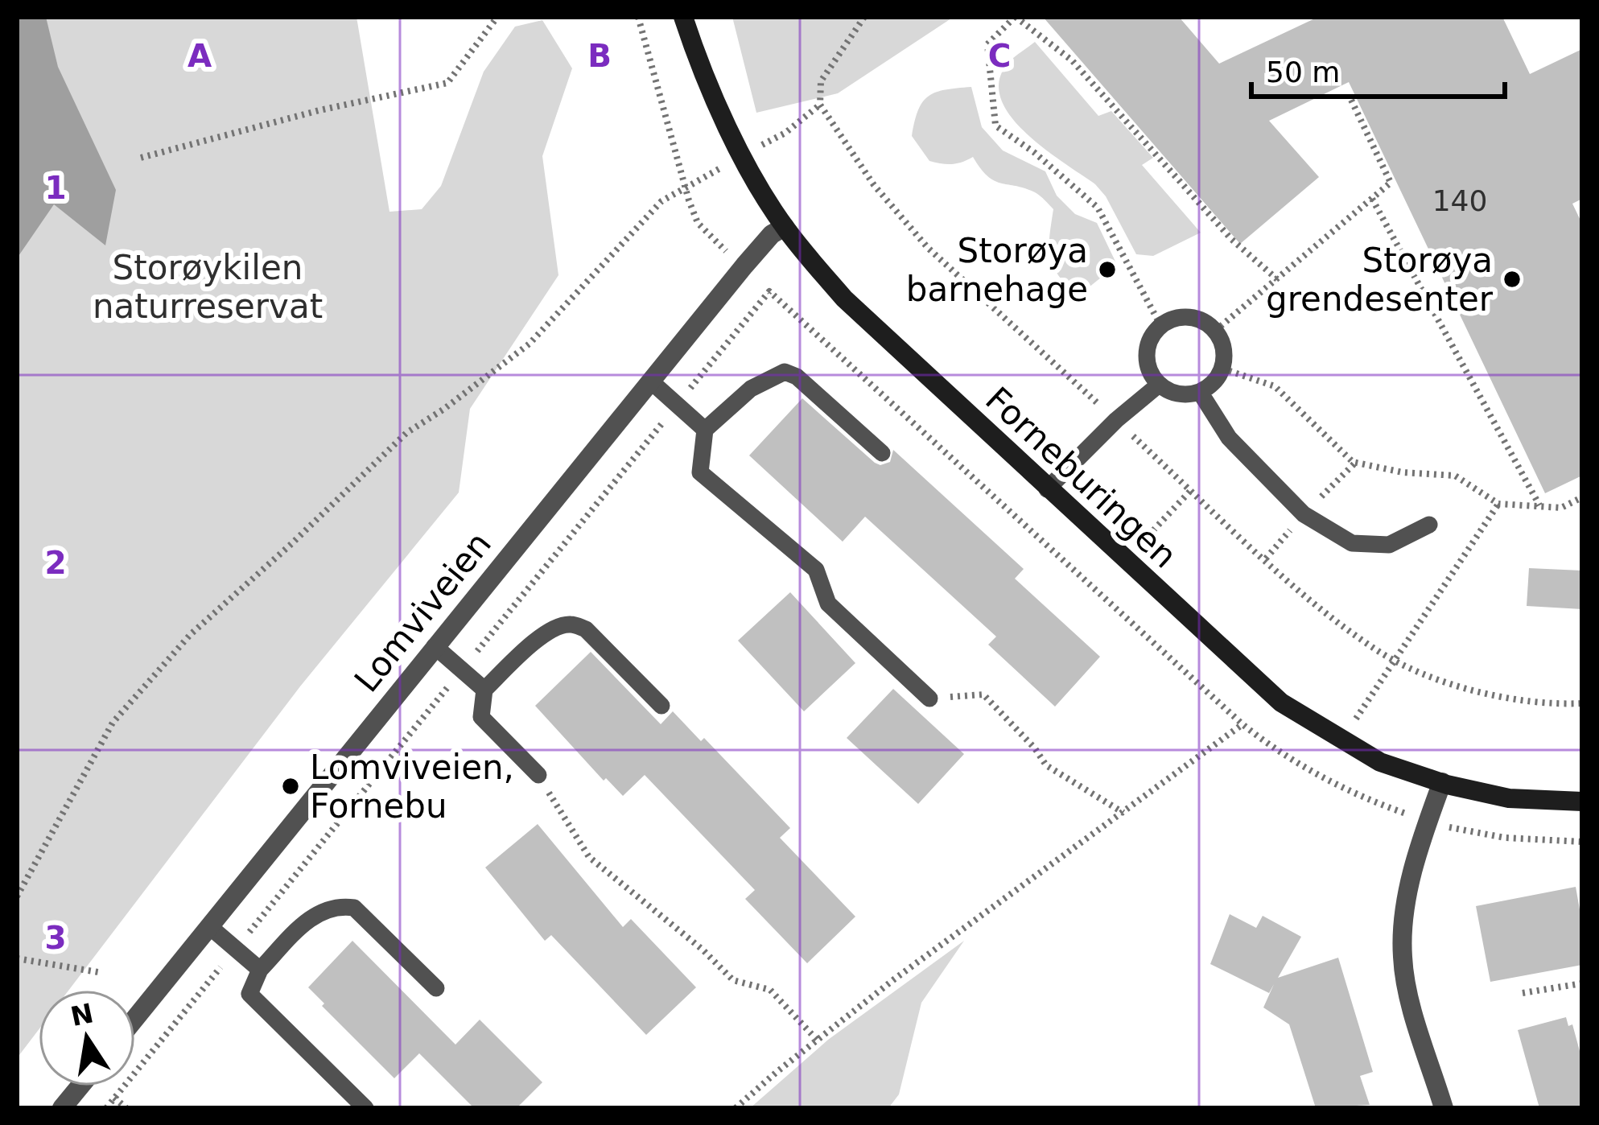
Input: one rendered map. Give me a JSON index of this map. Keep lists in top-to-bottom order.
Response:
{
  "streets": {
    "street": ["Forneburingen", "Lomviveien"]
  },
  "crossings": [
    ["Forneburingen", "Lomviveien"]
  ],
  "parks": ["Storøykilen naturreservat"],
  "places": ["Storøya barnehage", "Storøya grendesenter", "Lomviveien, Fornebu"],
  "house_numbers": ["140"],
  "scale_bar": "50 m",
  "north": "top",
  "grid": {
    "columns": ["A", "B", "C"],
    "rows": ["1", "2", "3"]
  }
}
